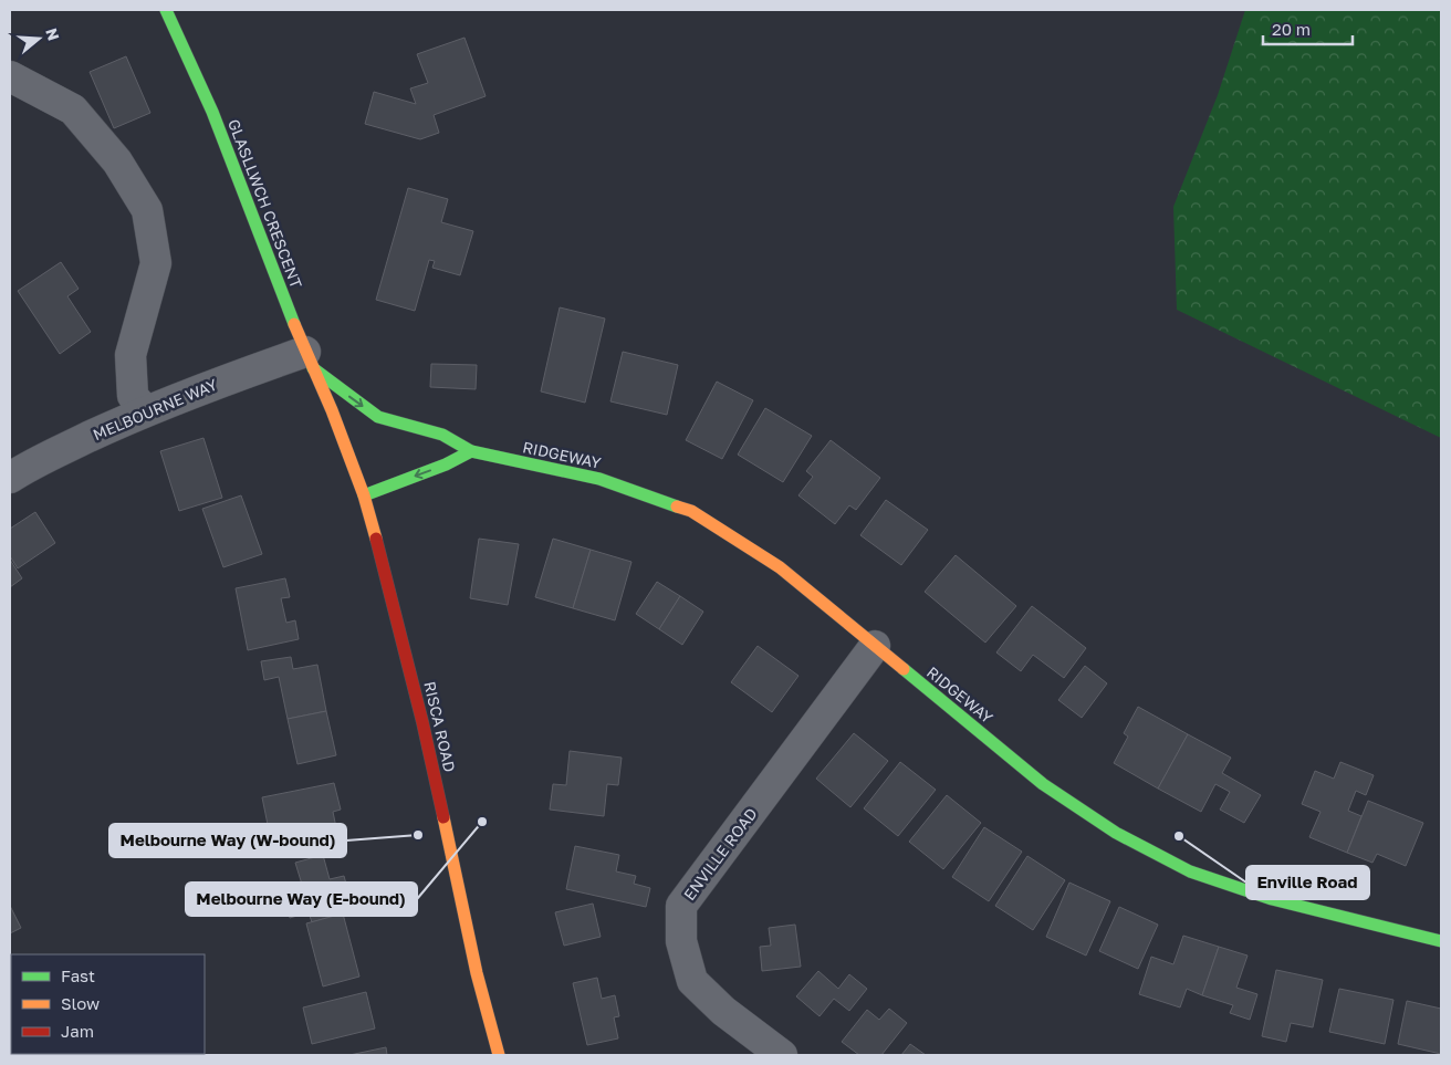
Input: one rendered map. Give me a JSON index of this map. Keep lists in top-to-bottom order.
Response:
{
  "streets": {
    "street": [
      "GLASLLWCH CRESCENT",
      "MELBOURNE WAY",
      "RIDGEWAY",
      "RISCA ROAD",
      "ENVILLE ROAD"
    ]
  },
  "crossings": [
    ["GLASLLWCH CRESCENT", "MELBOURNE WAY"],
    ["GLASLLWCH CRESCENT", "RIDGEWAY"],
    ["GLASLLWCH CRESCENT", "RISCA ROAD"],
    ["MELBOURNE WAY", "RIDGEWAY"],
    ["RIDGEWAY", "ENVILLE ROAD"]
  ],
  "places": ["Melbourne Way (E-bound)", "Melbourne Way (W-bound)", "Enville Road"],
  "legend": ["Fast", "Slow", "Jam"],
  "scale_bar": "20 m",
  "north": "right"
}
